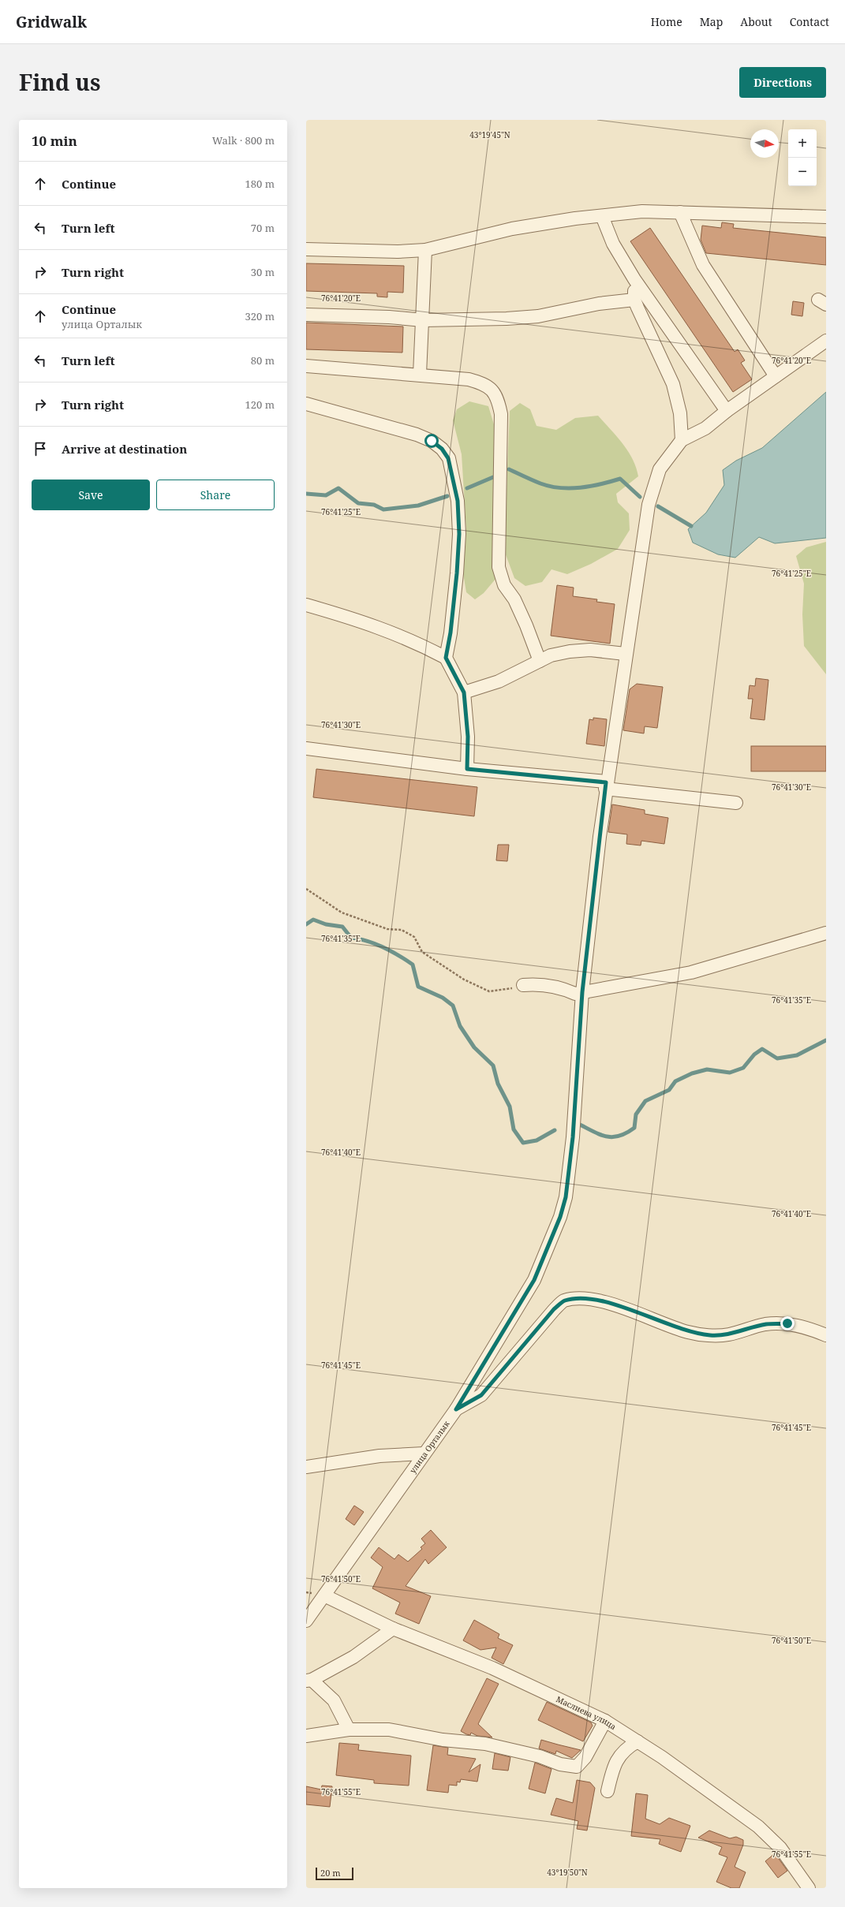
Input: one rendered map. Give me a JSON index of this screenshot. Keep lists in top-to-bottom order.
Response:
{
  "streets": {
    "street": ["улица Орталык", "Маслиева улица"]
  },
  "crossings": [
    ["улица Орталык", "Маслиева улица"]
  ],
  "scale_bar": "20 m",
  "north": "right",
  "page": {
    "header": "Gridwalk",
    "nav": [
      "Home",
      "Map",
      "About",
      "Contact"
    ],
    "title": "Find us",
    "buttons": [
      "Directions",
      ["Save", "Share"]
    ],
    "heading": ["10 min", "Walk · 800 m"],
    "map_buttons": ["+", "−"],
    "list": [
      ["Continue", "180 m"],
      ["Turn left", "70 m"],
      ["Turn right", "30 m"],
      ["Continue", "улица Орталык", "320 m"],
      ["Turn left", "80 m"],
      ["Turn right", "120 m"],
      "Arrive at destination"
    ],
    "scale": "20 m"
  },
  "coordinates": [
    "43°19'45\"N",
    "76°41'20\"E",
    "76°41'25\"E",
    "76°41'30\"E",
    "76°41'35\"E",
    "76°41'40\"E",
    "76°41'45\"E",
    "76°41'50\"E",
    "76°41'55\"E",
    "43°19'50\"N"
  ]
}
